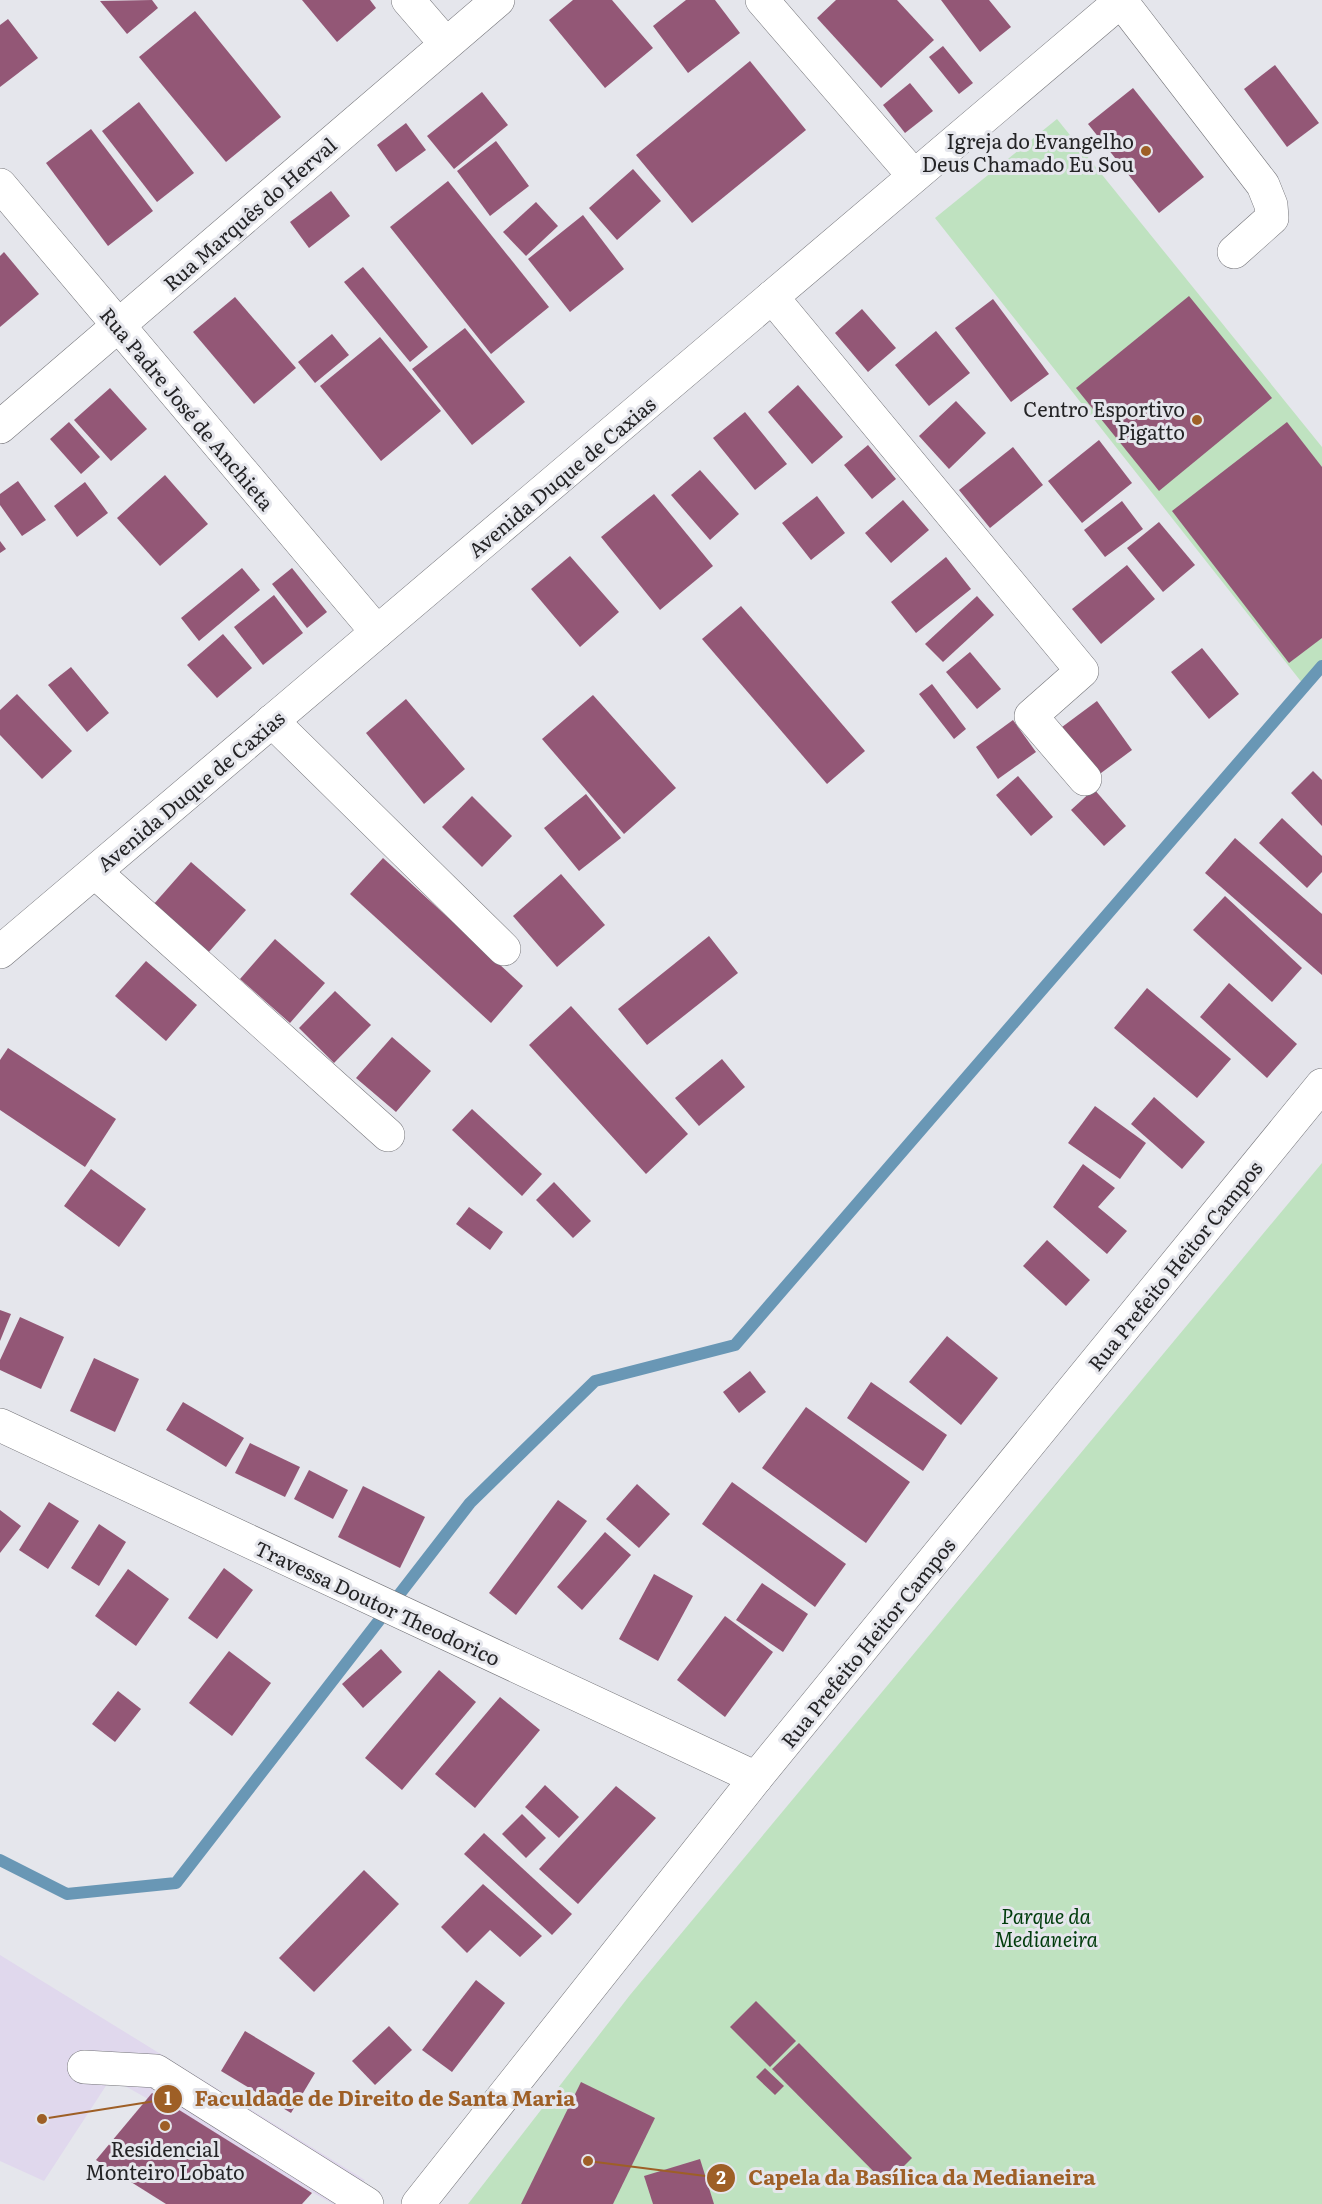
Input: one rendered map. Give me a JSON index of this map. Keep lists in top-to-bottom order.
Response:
{
  "streets": {
    "street": [
      "Rua Marquês do Herval",
      "Rua Padre José de Anchieta",
      "Avenida Duque de Caxias",
      "Rua Prefeito Heitor Campos",
      "Travessa Doutor Theodorico"
    ]
  },
  "crossings": [
    ["Rua Marquês do Herval", "Rua Padre José de Anchieta"],
    ["Rua Padre José de Anchieta", "Avenida Duque de Caxias"],
    ["Rua Prefeito Heitor Campos", "Travessa Doutor Theodorico"]
  ],
  "parks": ["Parque da Medianeira"],
  "places": [
    "Igreja do Evangelho Deus Chamado Eu Sou",
    "Centro Esportivo Pigatto",
    "Faculdade de Direito de Santa Maria",
    "Residencial Monteiro Lobato",
    "Capela da Basílica da Medianeira"
  ]
}
